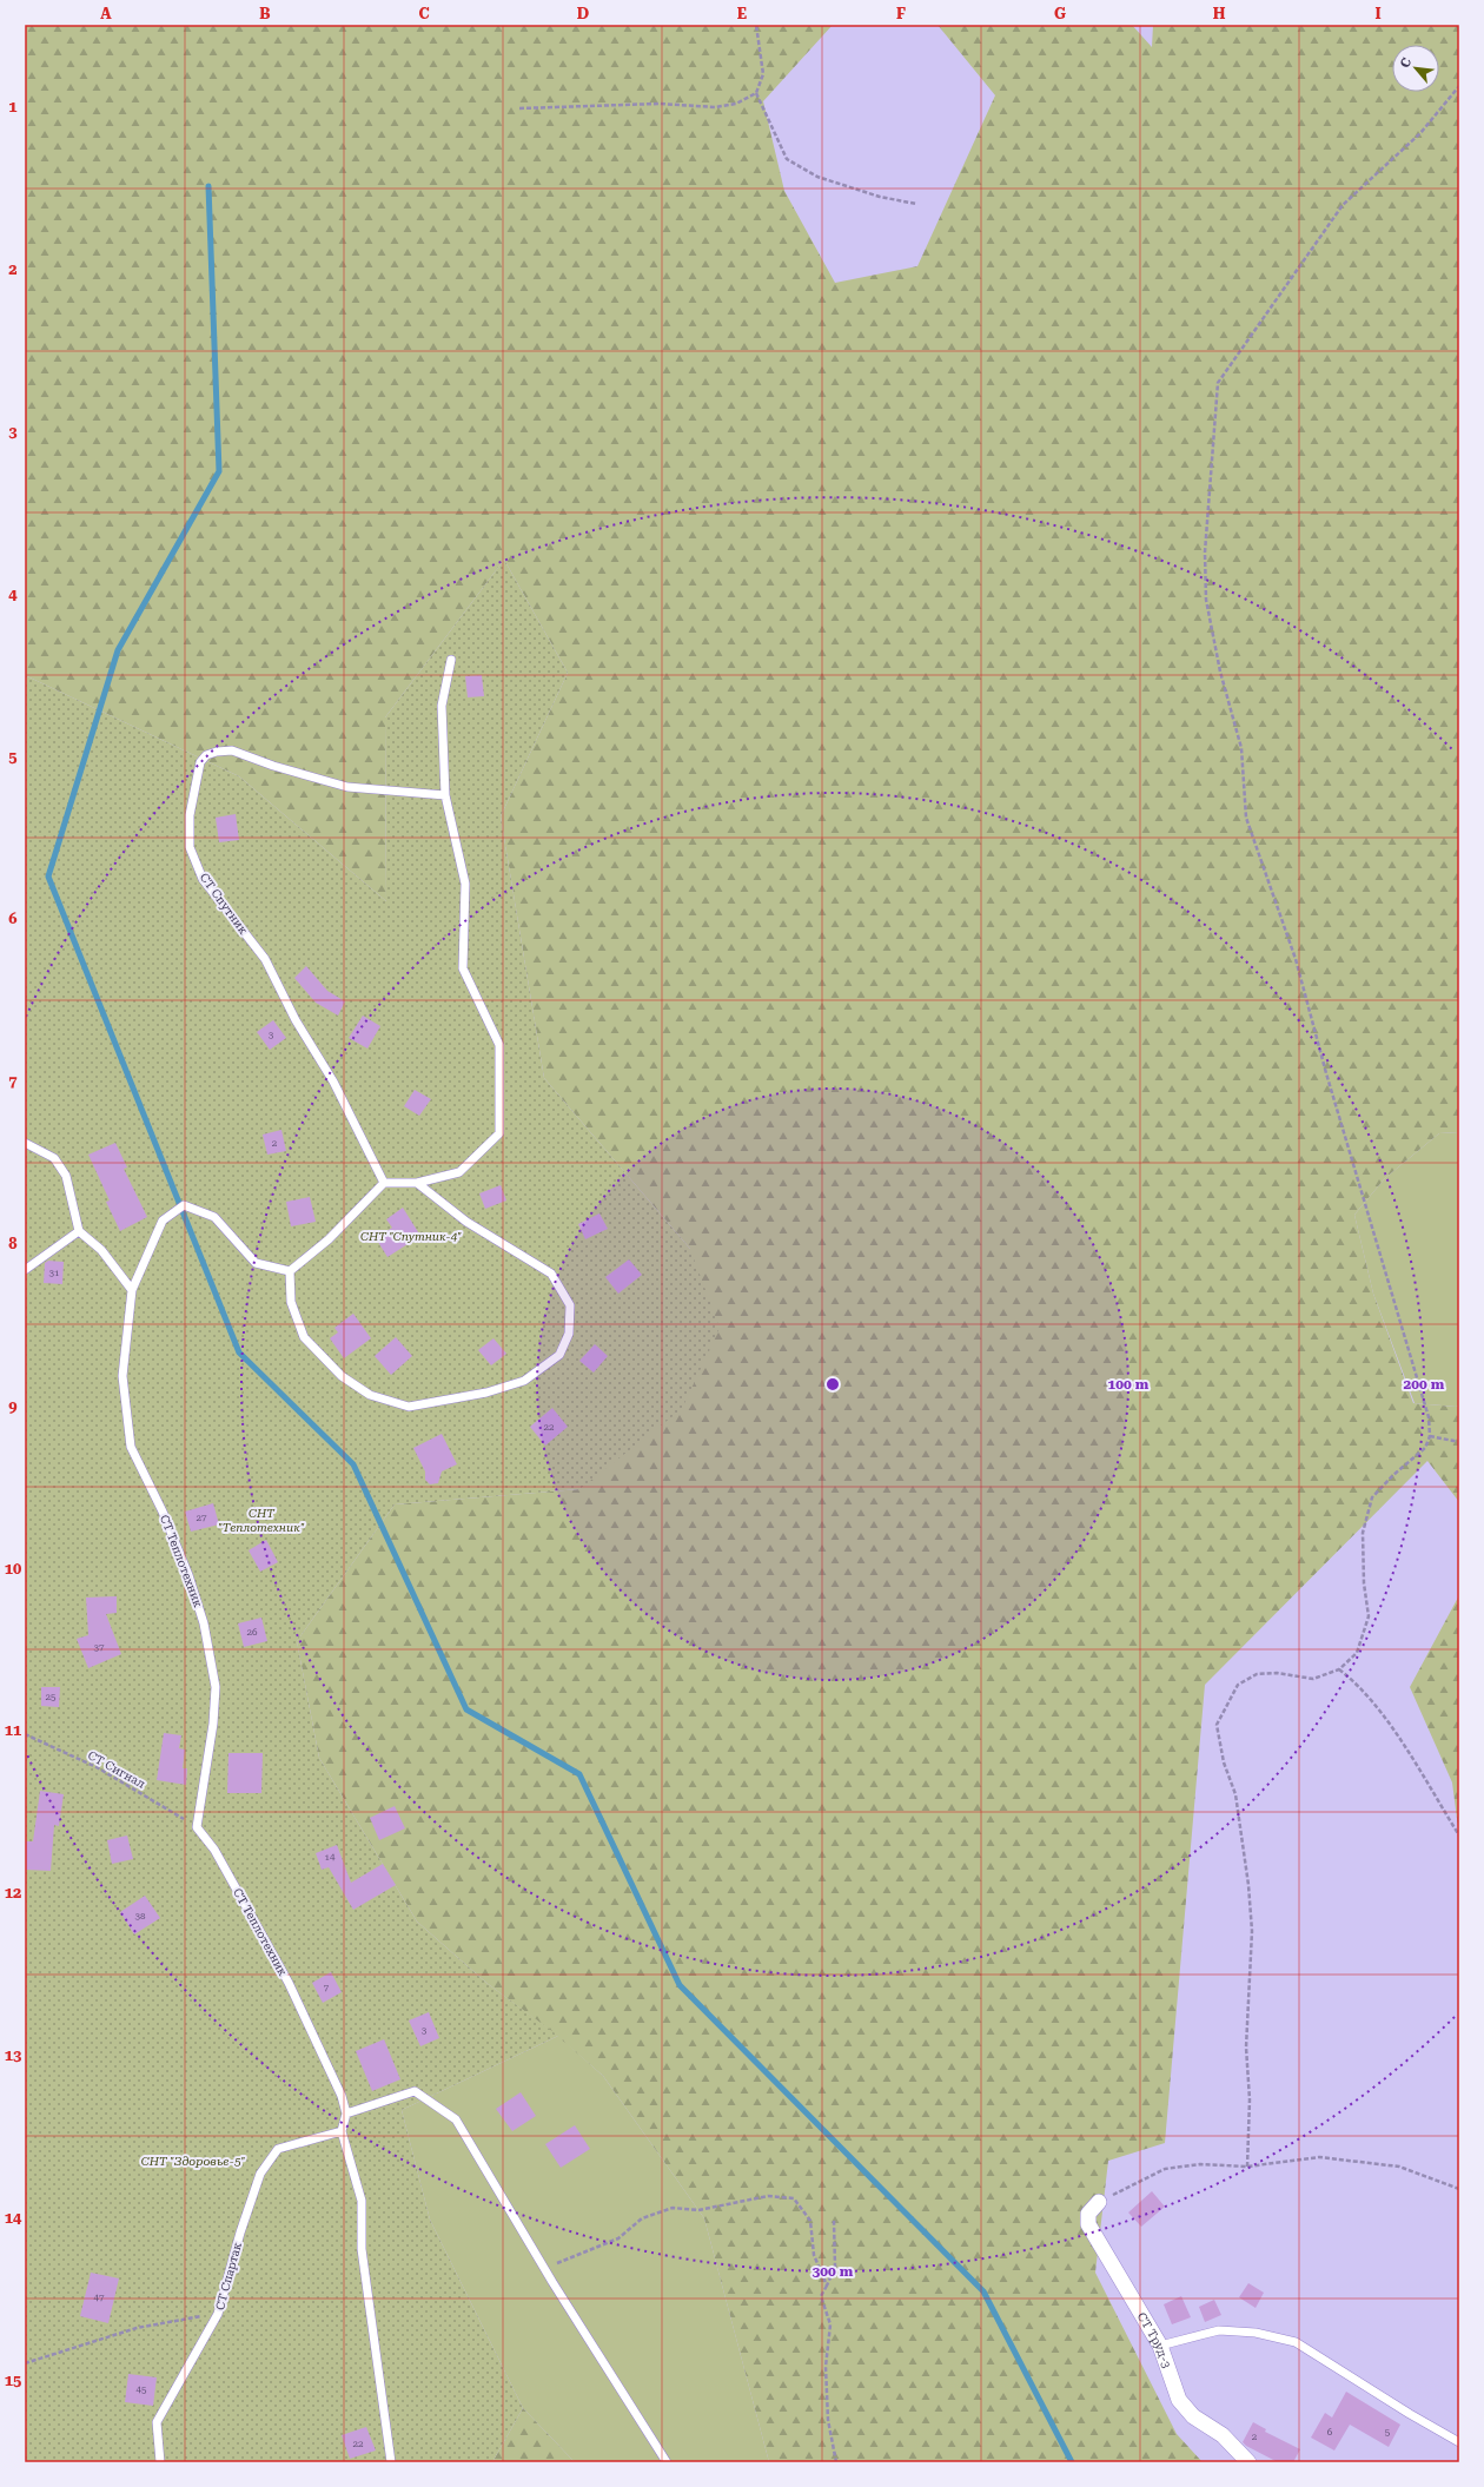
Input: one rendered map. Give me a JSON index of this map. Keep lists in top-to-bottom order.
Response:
{
  "streets": {
    "street": ["СТ Труд-3"],
    "lane": ["СТ Спутник", "СТ Теплотехник", "СТ Спартак"],
    "path": ["СТ Сигнал"]
  },
  "crossings": [
    ["СТ Теплотехник", "СТ Сигнал"]
  ],
  "parks": ["СНТ \"Спутник-4\"", "СНТ \"Теплотехник\"", "СНТ \"Здоровье-5\""],
  "house_numbers": [
    "3",
    "2",
    "31",
    "22",
    "27",
    "26",
    "37",
    "25",
    "14",
    "38",
    "7",
    "3",
    "47",
    "45",
    "6",
    "5",
    "2",
    "22"
  ],
  "north": "top left",
  "grid": {
    "columns": [
      "A",
      "B",
      "C",
      "D",
      "E",
      "F",
      "G",
      "H",
      "I"
    ],
    "rows": [
      "1",
      "2",
      "3",
      "4",
      "5",
      "6",
      "7",
      "8",
      "9",
      "10",
      "11",
      "12",
      "13",
      "14",
      "15"
    ]
  },
  "rings": ["100 m", "200 m", "300 m"]
}
